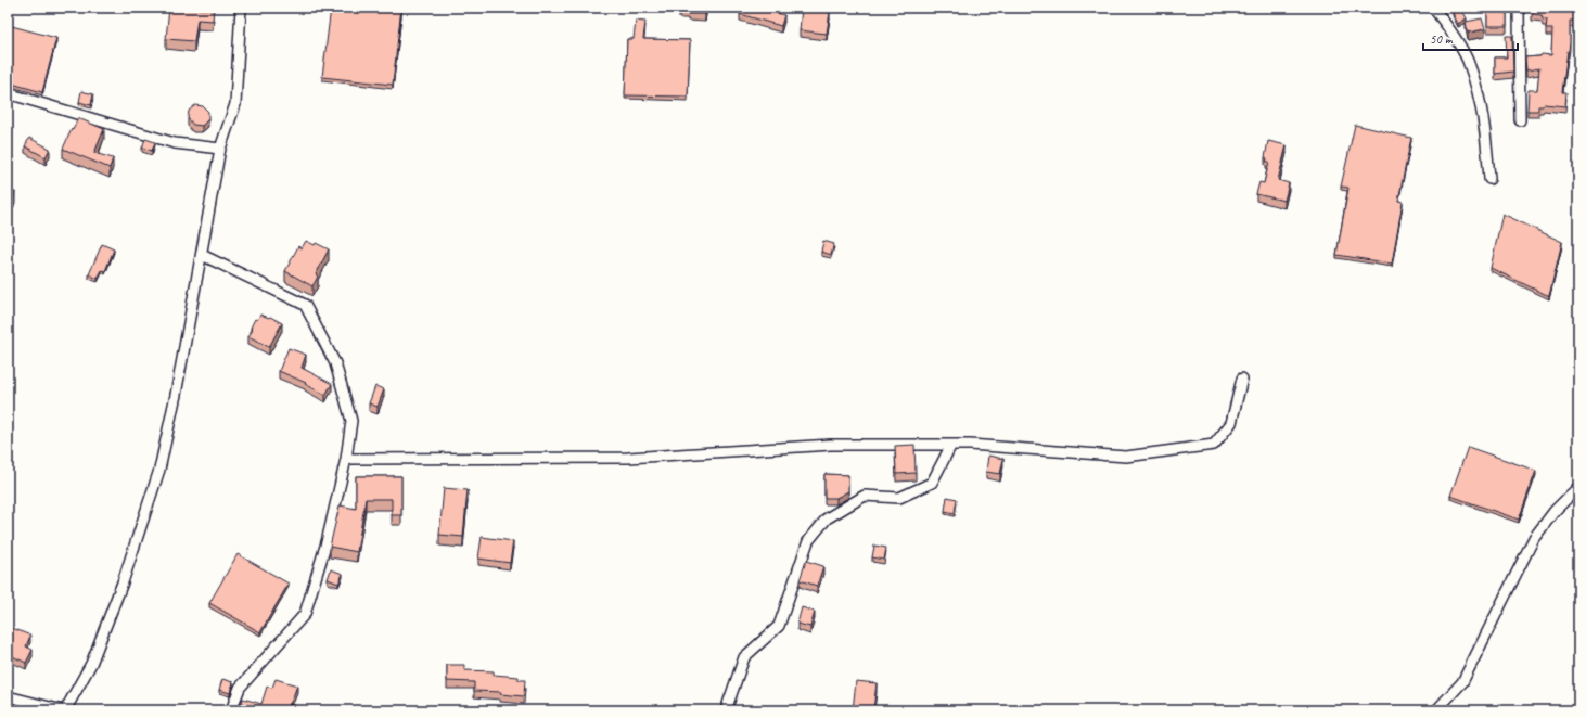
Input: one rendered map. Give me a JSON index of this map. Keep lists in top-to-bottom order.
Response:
{
  "scale_bar": "50 m"
}
